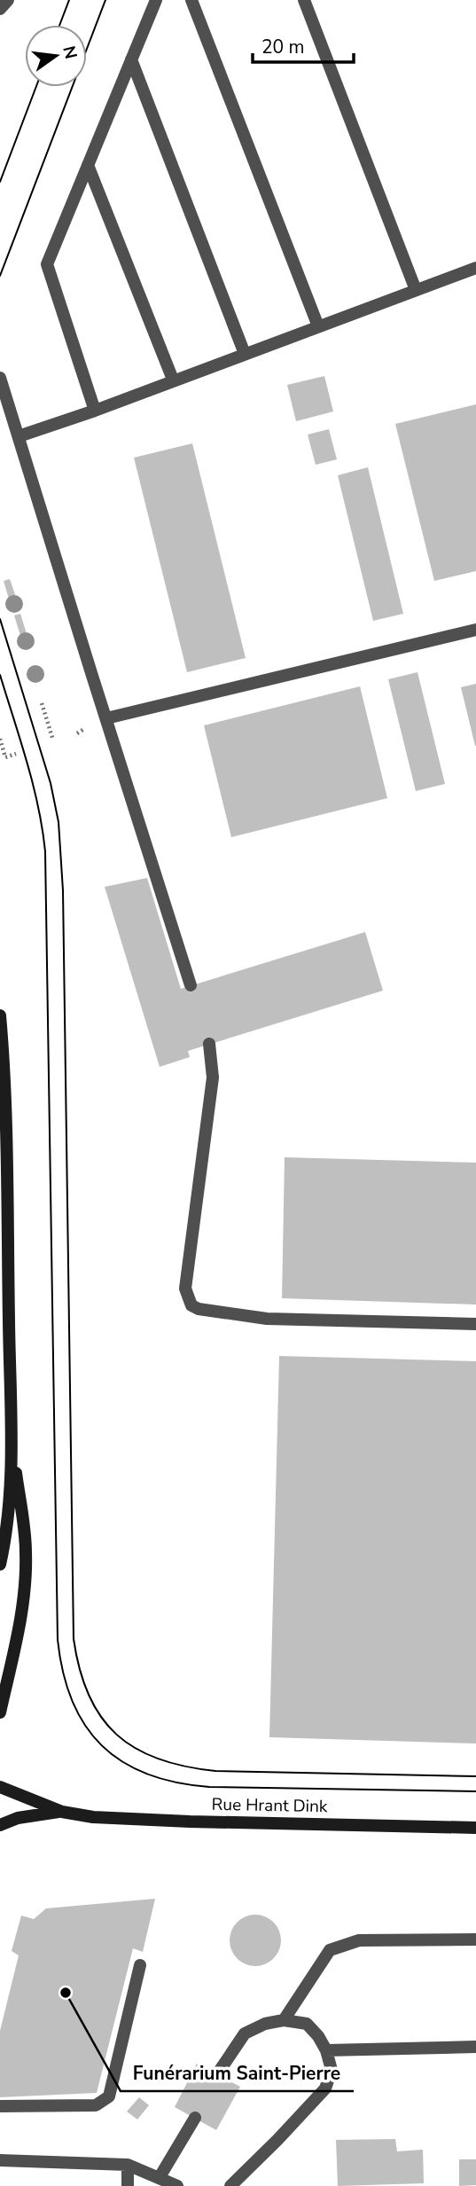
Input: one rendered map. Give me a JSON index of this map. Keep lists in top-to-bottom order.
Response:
{
  "streets": {
    "main road": ["Rue Hrant Dink"]
  },
  "places": ["Funérarium Saint-Pierre"],
  "scale_bar": "20 m",
  "north": "right"
}
